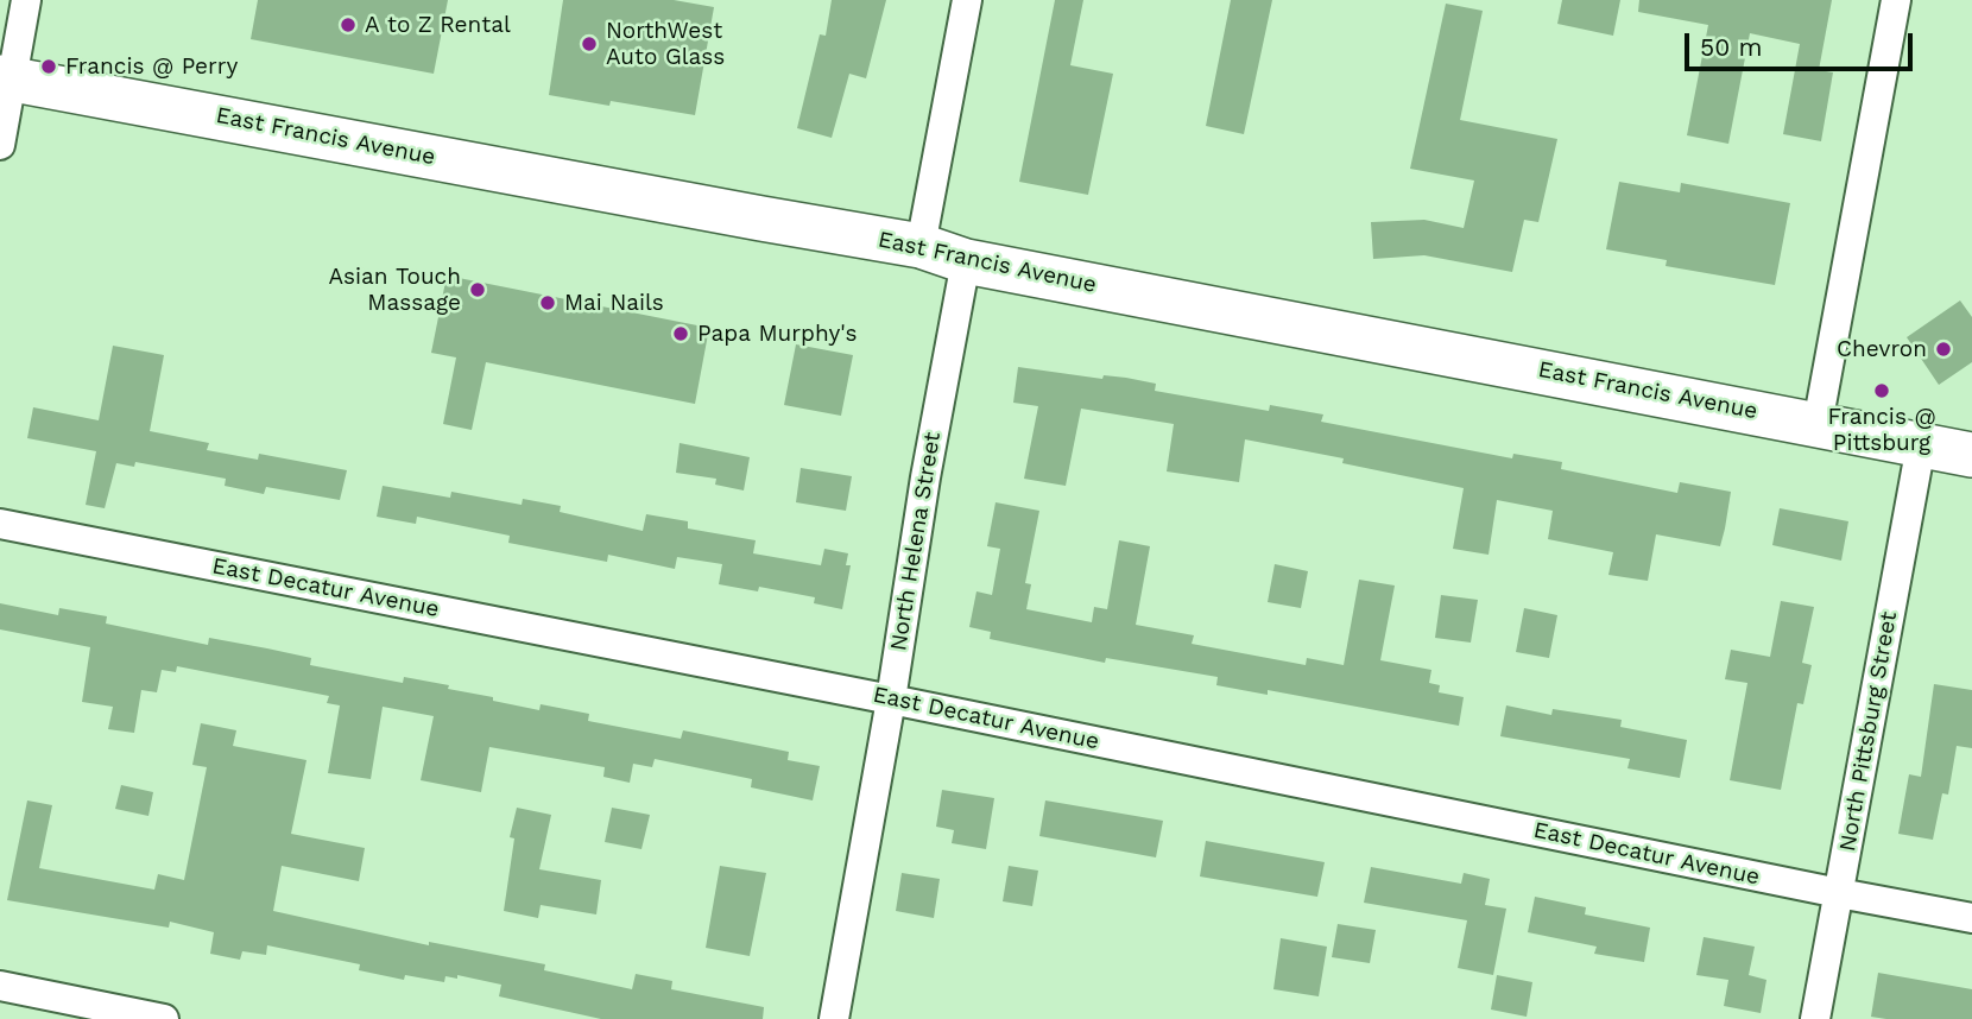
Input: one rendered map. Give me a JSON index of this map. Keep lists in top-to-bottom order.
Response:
{
  "streets": {
    "main road": ["East Francis Avenue"],
    "street": ["North Helena Street", "East Decatur Avenue", "North Pittsburg Street"]
  },
  "crossings": [
    ["East Francis Avenue", "North Helena Street"],
    ["East Francis Avenue", "North Pittsburg Street"],
    ["North Helena Street", "East Decatur Avenue"],
    ["East Decatur Avenue", "North Pittsburg Street"]
  ],
  "places": [
    "A to Z Rental",
    "NorthWest Auto Glass",
    "Francis @ Perry",
    "Asian Touch Massage",
    "Mai Nails",
    "Papa Murphy's",
    "Chevron",
    "Francis @ Pittsburg"
  ],
  "scale_bar": "50 m"
}
